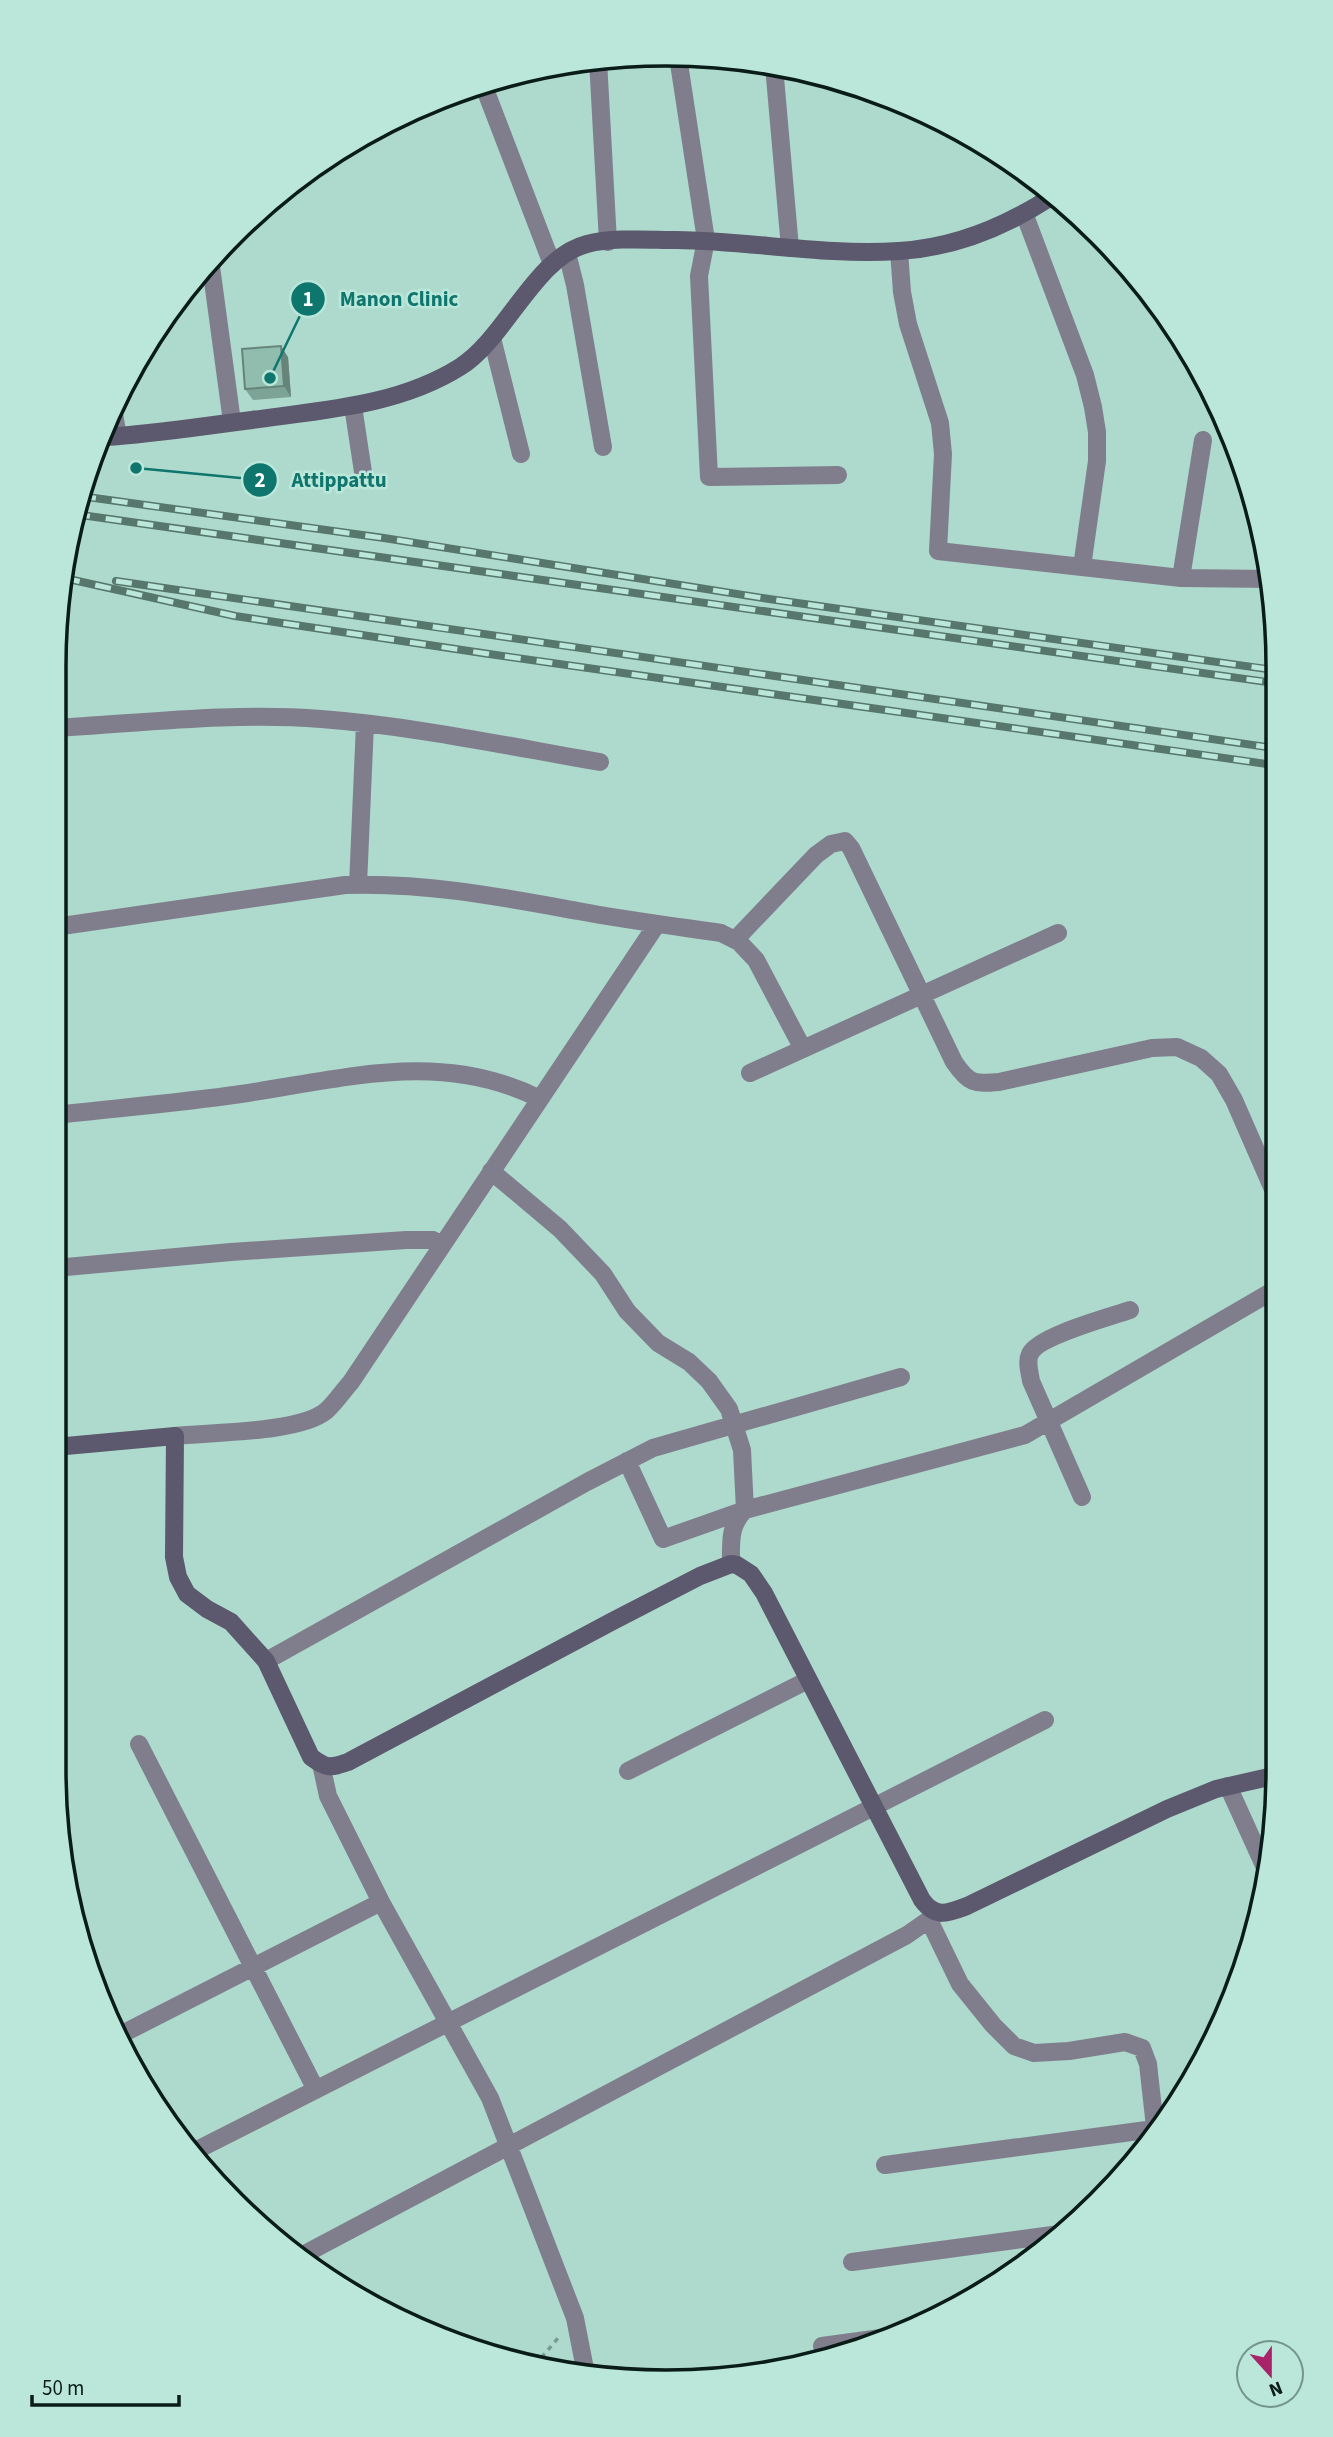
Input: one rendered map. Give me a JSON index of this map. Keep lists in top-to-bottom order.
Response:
{
  "places": ["Manon Clinic", "Attippattu"],
  "scale_bar": "50 m",
  "north": "bottom"
}
